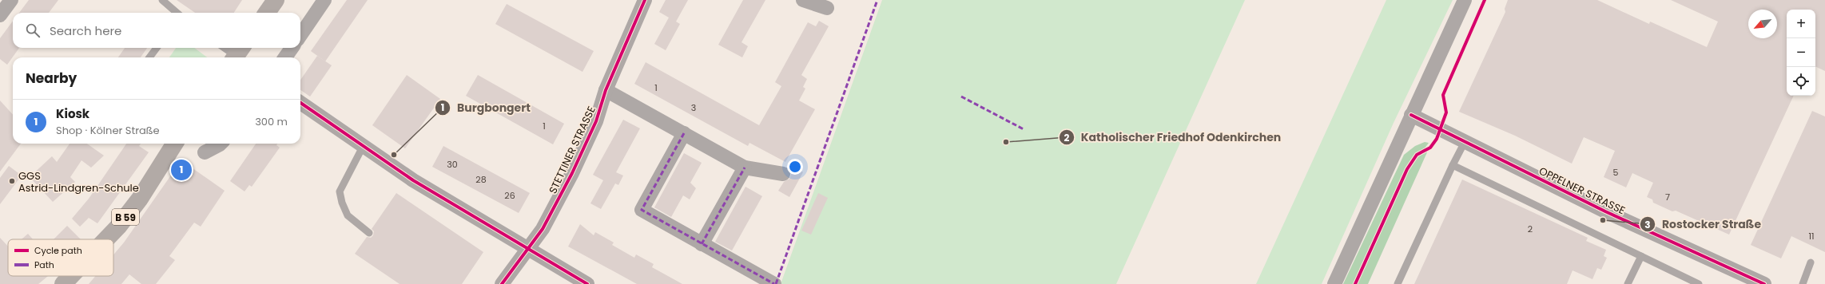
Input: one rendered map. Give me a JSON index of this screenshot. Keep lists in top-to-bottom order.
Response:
{
  "streets": {
    "main road": ["B 59"],
    "street": ["STETTINER STRASSE", "OPPELNER STRASSE"]
  },
  "places": [
    "Katholischer Friedhof Odenkirchen",
    "Burgbongert",
    "GGS Astrid-Lindgren-Schule",
    "Rostocker Straße"
  ],
  "house_numbers": [
    "1",
    "3",
    "1",
    "30",
    "5",
    "28",
    "26",
    "7",
    "2",
    "11"
  ],
  "legend": ["Cycle path", "Path"],
  "north": "bottom left",
  "page": {
    "map_buttons": ["+", "−"],
    "search": "Search here",
    "heading": "Nearby",
    "list": [
      {
        "mark": "1",
        "name": "Kiosk",
        "note": "Shop · Kölner Straße",
        "value": "300 m"
      }
    ],
    "pins": "1"
  }
}
